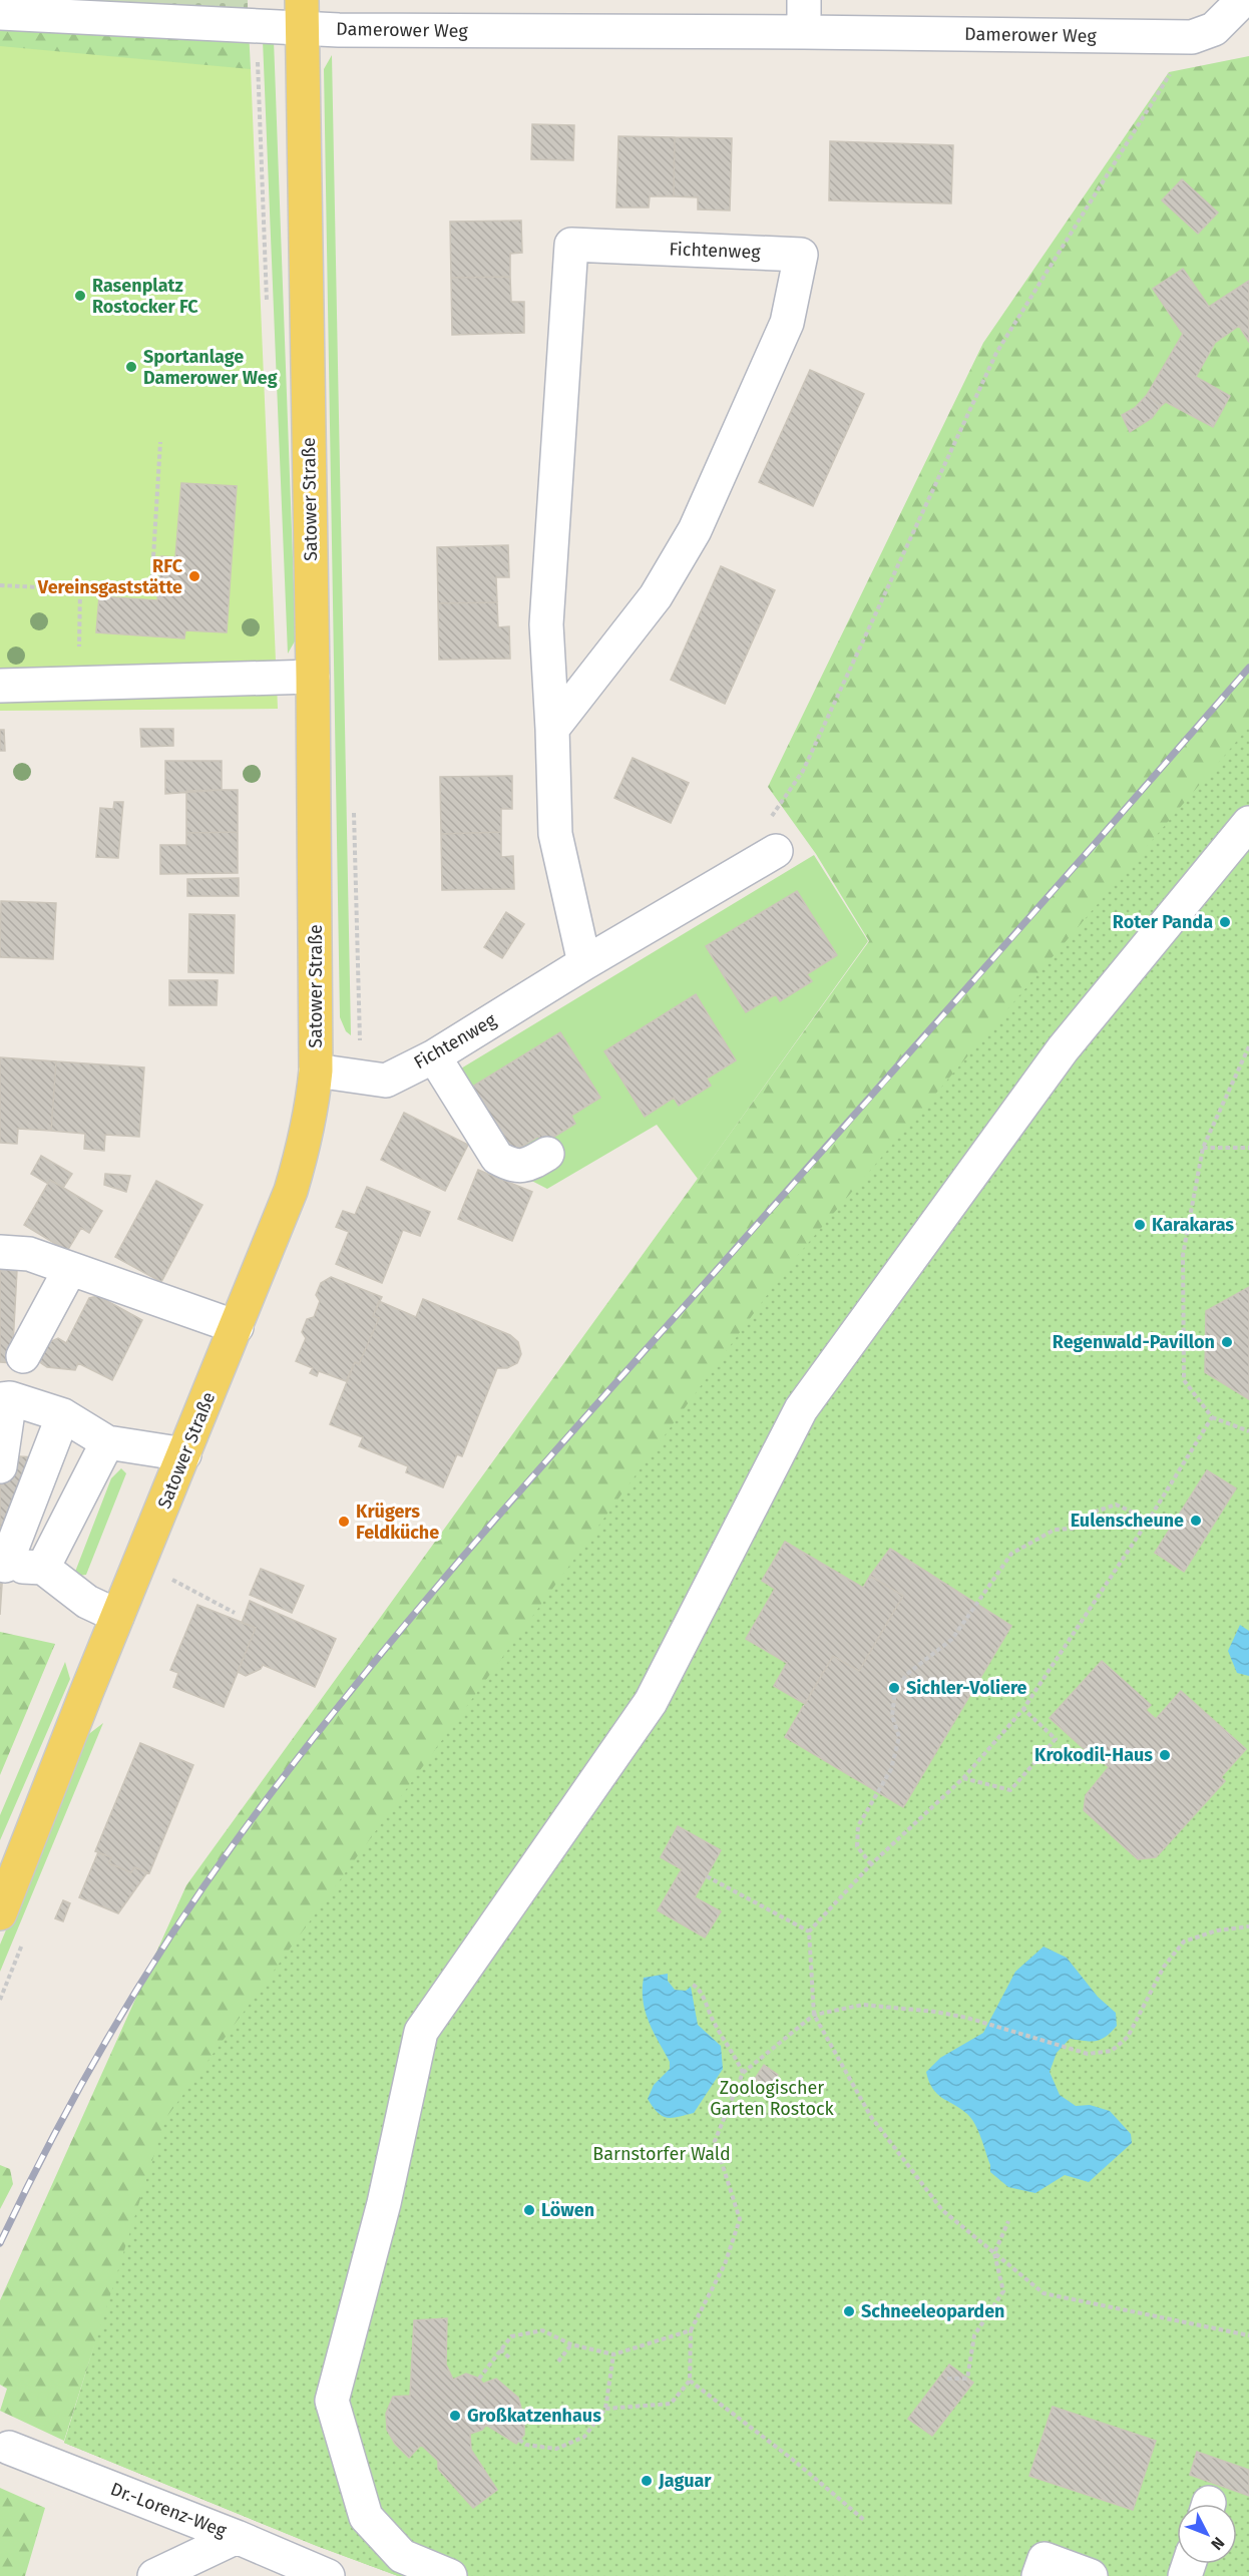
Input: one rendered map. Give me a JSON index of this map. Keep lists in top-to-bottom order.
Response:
{
  "streets": {
    "main road": ["Satower Straße"],
    "street": ["Damerower Weg", "Fichtenweg", "Dr.-Lorenz-Weg"]
  },
  "crossings": [
    ["Damerower Weg", "Satower Straße"],
    ["Fichtenweg", "Satower Straße"]
  ],
  "parks": ["Zoologischer Garten Rostock", "Barnstorfer Wald"],
  "places": [
    "Rasenplatz Rostocker FC",
    "Sportanlage Damerower Weg",
    "RFC Vereinsgaststätte",
    "Roter Panda",
    "Karakaras",
    "Regenwald-Pavillon",
    "Eulenscheune",
    "Krügers Feldküche",
    "Sichler-Voliere",
    "Krokodil-Haus",
    "Löwen",
    "Schneeleoparden",
    "Großkatzenhaus",
    "Jaguar"
  ],
  "north": "bottom right"
}
